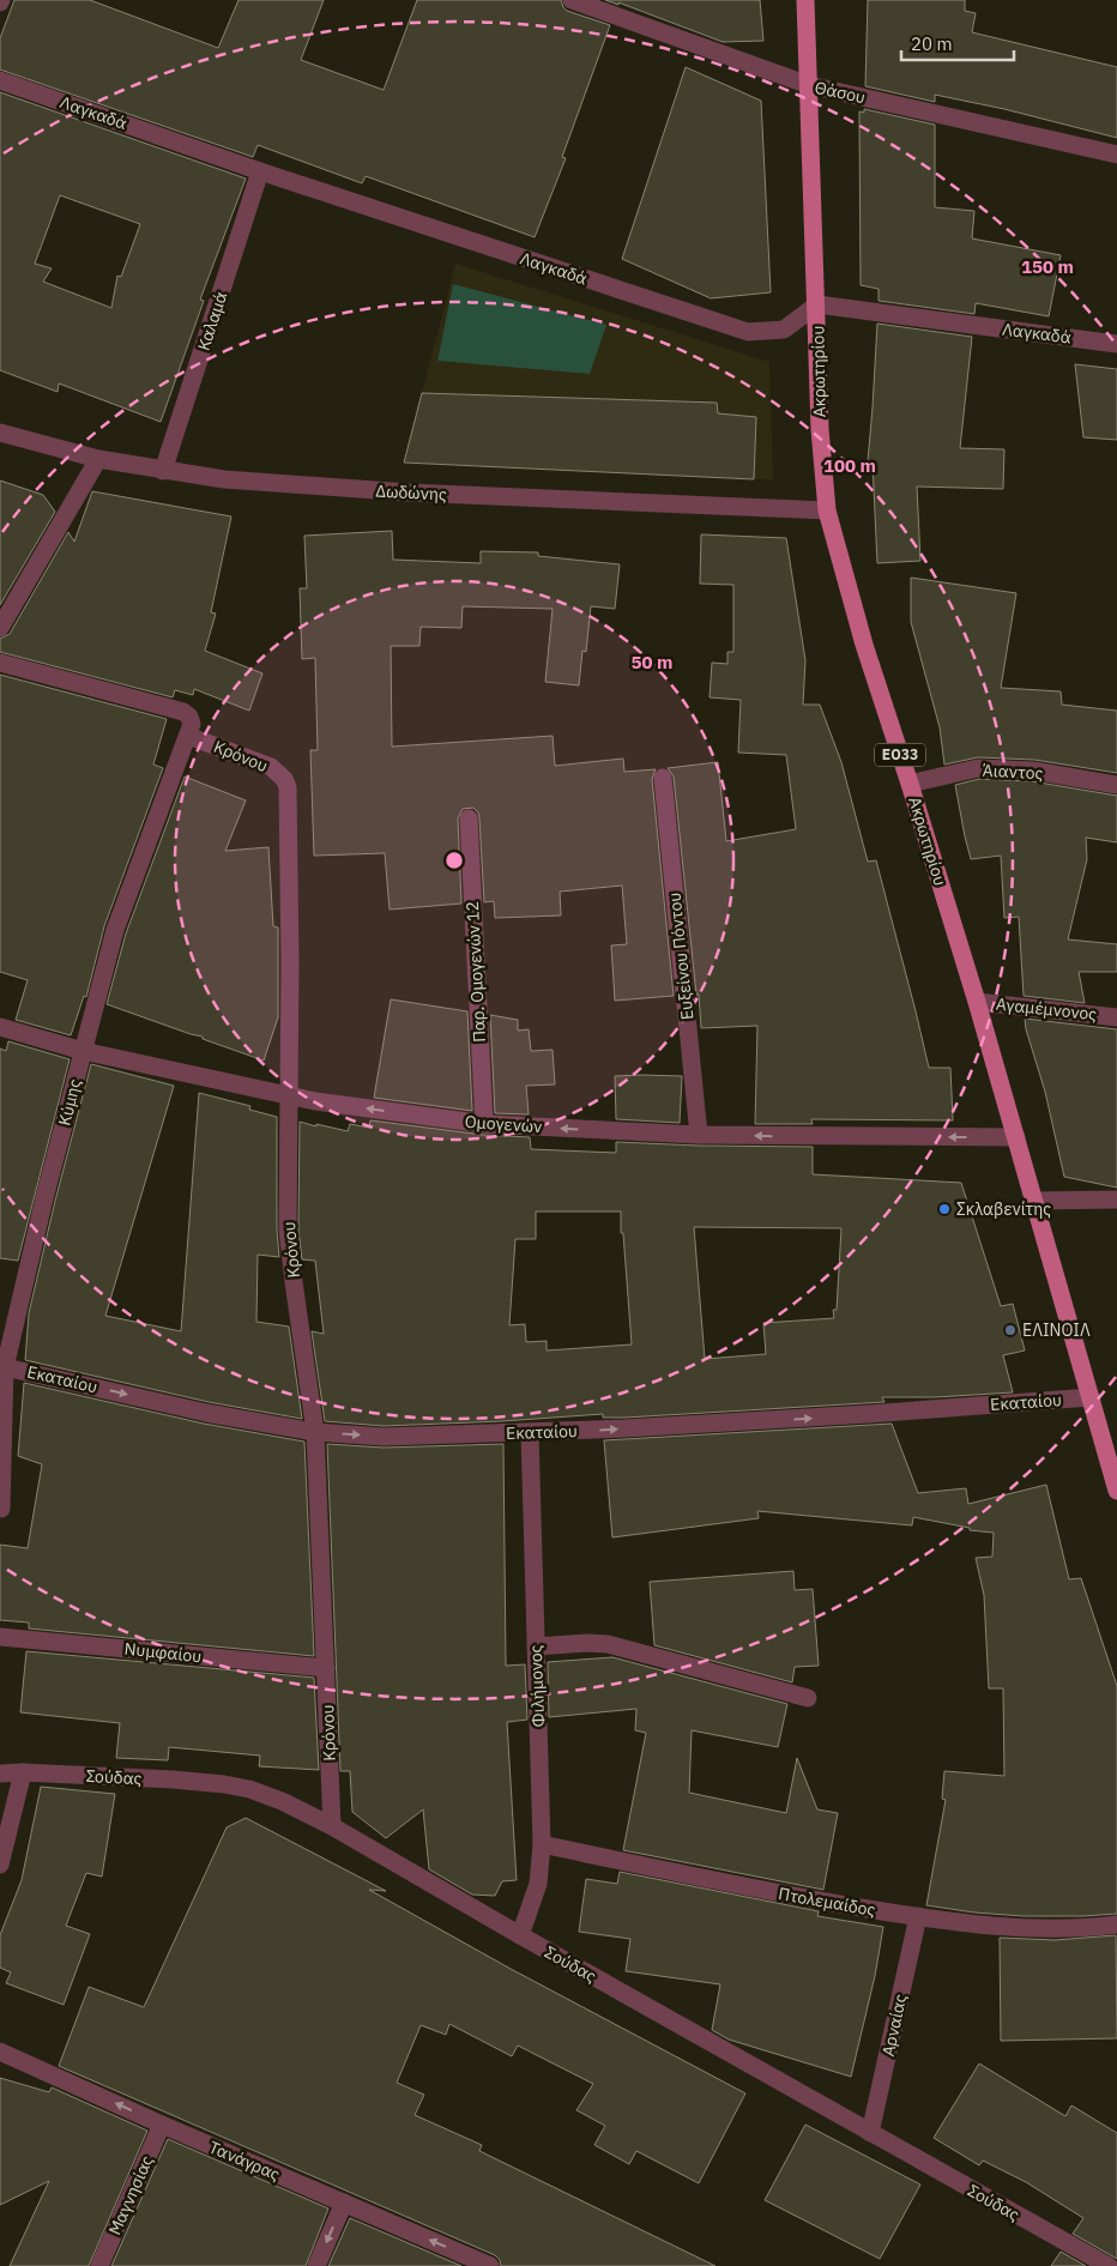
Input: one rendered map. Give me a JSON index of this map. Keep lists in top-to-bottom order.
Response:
{
  "streets": {
    "main road": ["Ακρωτηρίου", "ΕΟ33"],
    "street": [
      "Θάσου",
      "Λαγκαδά",
      "Καλαμά",
      "Δωδώνης",
      "Κρόνου",
      "Άιαντος",
      "Ευξείνου Πόντου",
      "Παρ. Ομογενών 12",
      "Αγαμέμνονος",
      "Κύμης",
      "Ομογενών",
      "Εκαταίου",
      "Νυμφαίου",
      "Φιλήμονος",
      "Σούδας",
      "Πτολεμαίδος",
      "Αρναίας",
      "Τανάγρας",
      "Μαγνησίας"
    ]
  },
  "crossings": [
    ["Θάσου", "Ακρωτηρίου"],
    ["Λαγκαδά", "Καλαμά"],
    ["Λαγκαδά", "Ακρωτηρίου"],
    ["Καλαμά", "Δωδώνης"],
    ["Ακρωτηρίου", "Δωδώνης"],
    ["Ακρωτηρίου", "Άιαντος"],
    ["Ακρωτηρίου", "Αγαμέμνονος"],
    ["Ακρωτηρίου", "Ομογενών"],
    ["Ακρωτηρίου", "Εκαταίου"],
    ["Κρόνου", "Κύμης"],
    ["Κρόνου", "Ομογενών"],
    ["Κρόνου", "Εκαταίου"],
    ["Κρόνου", "Νυμφαίου"],
    ["Κρόνου", "Σούδας"],
    ["Ευξείνου Πόντου", "Ομογενών"],
    ["Παρ. Ομογενών 12", "Ομογενών"],
    ["Κύμης", "Ομογενών"],
    ["Κύμης", "Εκαταίου"],
    ["Εκαταίου", "Φιλήμονος"],
    ["Φιλήμονος", "Σούδας"],
    ["Φιλήμονος", "Πτολεμαίδος"],
    ["Σούδας", "Αρναίας"],
    ["Πτολεμαίδος", "Αρναίας"],
    ["Τανάγρας", "Μαγνησίας"]
  ],
  "one_way": ["Ομογενών", "Εκαταίου", "Τανάγρας"],
  "places": ["Σκλαβενίτης", "ΕΛΙΝΟΙΛ"],
  "scale_bar": "20 m",
  "rings": ["150 m", "100 m", "50 m"]
}
